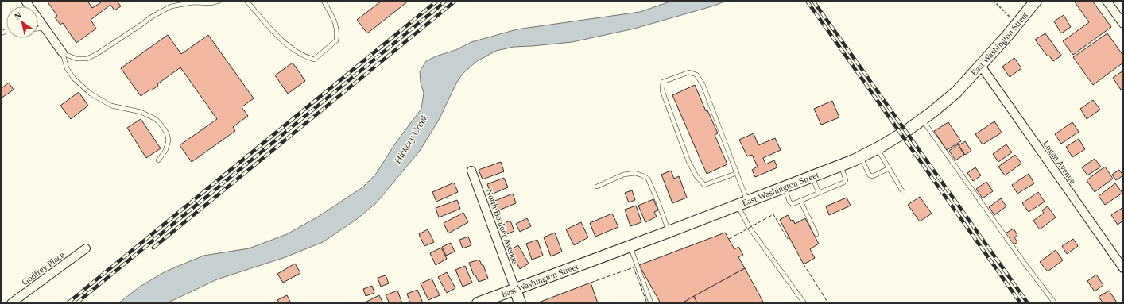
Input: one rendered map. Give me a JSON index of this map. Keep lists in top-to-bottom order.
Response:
{
  "streets": {
    "street": [
      "East Washington Street",
      "Logan Avenue",
      "North Boulder Avenue",
      "Godfrey Place"
    ]
  },
  "crossings": [
    ["East Washington Street", "Logan Avenue"],
    ["East Washington Street", "North Boulder Avenue"]
  ],
  "water": ["Hickory Creek"],
  "north": "top left"
}
